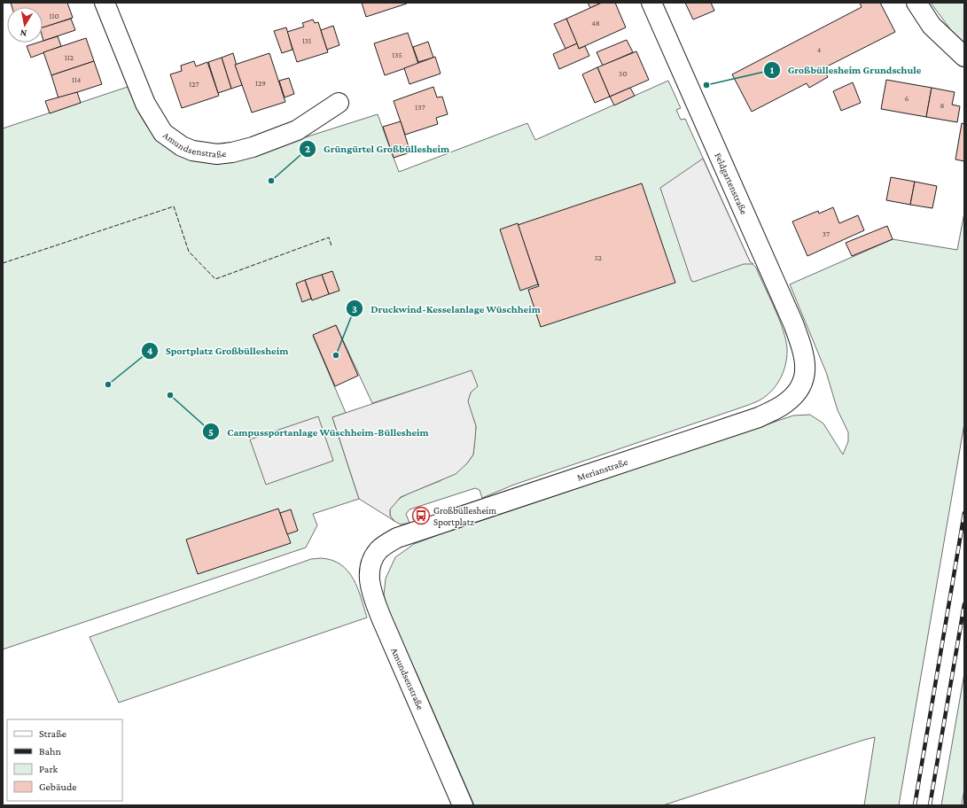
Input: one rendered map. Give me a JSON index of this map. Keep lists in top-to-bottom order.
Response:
{
  "streets": {
    "street": ["Amundsenstraße", "Feldgartenstraße", "Merianstraße"]
  },
  "crossings": [
    ["Amundsenstraße", "Merianstraße"],
    ["Feldgartenstraße", "Merianstraße"]
  ],
  "places": {
    "other": [
      "Großbüllesheim Grundschule",
      "Grüngürtel Großbüllesheim",
      "Druckwind-Kesselanlage Wüschheim",
      "Sportplatz Großbüllesheim",
      "Campussportanlage Wüschheim-Büllesheim"
    ],
    "bus stop": ["Großbüllesheim Sportplatz"]
  },
  "house_numbers": [
    "110",
    "48",
    "131",
    "4",
    "135",
    "112",
    "50",
    "114",
    "129",
    "127",
    "6",
    "8",
    "137",
    "37",
    "52"
  ],
  "legend": [
    "Straße",
    "Bahn",
    "Park",
    "Gebäude"
  ],
  "north": "bottom"
}
